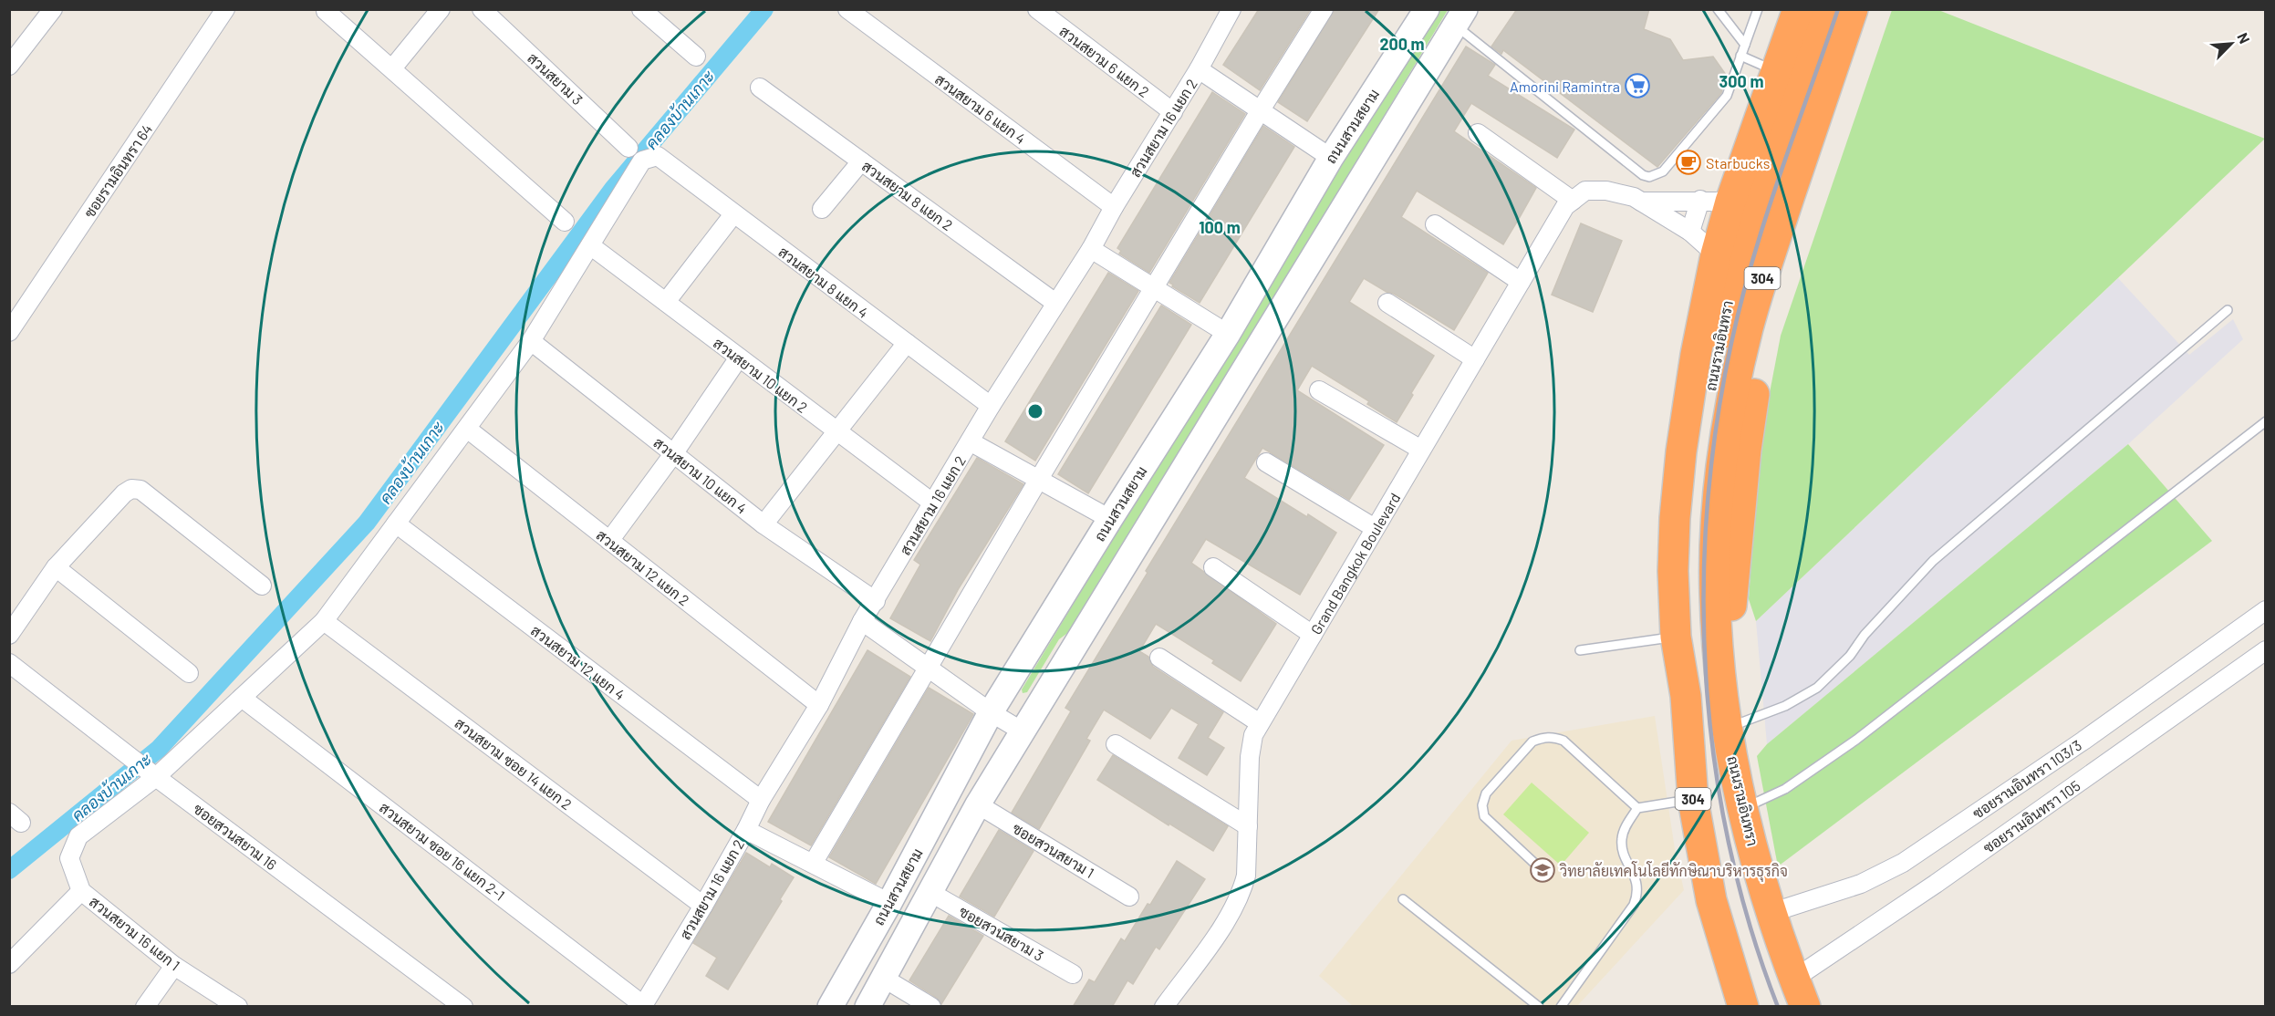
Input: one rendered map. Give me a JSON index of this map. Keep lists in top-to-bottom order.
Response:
{
  "streets": {
    "highway": ["304", "ถนนรามอินทรา"],
    "street": [
      "สวนสยาม 6 แยก 2",
      "สวนสยาม 3",
      "สวนสยาม 6 แยก 4",
      "ถนนสวนสยาม",
      "สวนสยาม 16 แยก 2",
      "ซอยรามอินทรา 64",
      "สวนสยาม 8 แยก 2",
      "สวนสยาม 8 แยก 4",
      "สวนสยาม 10 แยก 2",
      "สวนสยาม 10 แยก 4",
      "Grand Bangkok Boulevard",
      "สวนสยาม 12 แยก 2",
      "สวนสยาม 12 แยก 4",
      "สวนสยาม ซอย 14 แยก 2",
      "ซอยรามอินทรา 103/3",
      "ซอยรามอินทรา 105",
      "ซอยสวนสยาม 16",
      "ซอยสวนสยาม 1",
      "สวนสยาม ซอย 16 แยก 2-1",
      "สวนสยาม 16 แยก 1",
      "ซอยสวนสยาม 3"
    ]
  },
  "crossings": [
    ["สวนสยาม 6 แยก 2", "สวนสยาม 16 แยก 2"],
    ["สวนสยาม 6 แยก 4", "สวนสยาม 16 แยก 2"],
    ["ถนนสวนสยาม", "ซอยสวนสยาม 1"],
    ["ถนนสวนสยาม", "ซอยสวนสยาม 3"],
    ["สวนสยาม 16 แยก 2", "สวนสยาม 8 แยก 2"],
    ["สวนสยาม 16 แยก 2", "สวนสยาม 8 แยก 4"],
    ["สวนสยาม 16 แยก 2", "สวนสยาม 10 แยก 2"],
    ["สวนสยาม 16 แยก 2", "สวนสยาม 10 แยก 4"],
    ["สวนสยาม 16 แยก 2", "สวนสยาม 12 แยก 2"],
    ["สวนสยาม 16 แยก 2", "สวนสยาม 12 แยก 4"],
    ["สวนสยาม 16 แยก 2", "สวนสยาม ซอย 14 แยก 2"],
    ["สวนสยาม 16 แยก 2", "สวนสยาม ซอย 16 แยก 2-1"],
    ["สวนสยาม 8 แยก 4", "สวนสยาม 10 แยก 2"],
    ["ถนนรามอินทรา", "ซอยรามอินทรา 103/3"],
    ["ถนนรามอินทรา", "ซอยรามอินทรา 105"],
    ["ซอยสวนสยาม 16", "สวนสยาม 16 แยก 1"]
  ],
  "water": ["คลองบ้านเกาะ"],
  "places": {
    "supermarket": ["Amorini Ramintra"],
    "cafe": ["Starbucks"],
    "school or university": ["วิทยาลัยเทคโนโลยีทักษิณาบริหารธุรกิจ"]
  },
  "north": "top right",
  "rings": ["200 m", "300 m", "100 m"]
}
